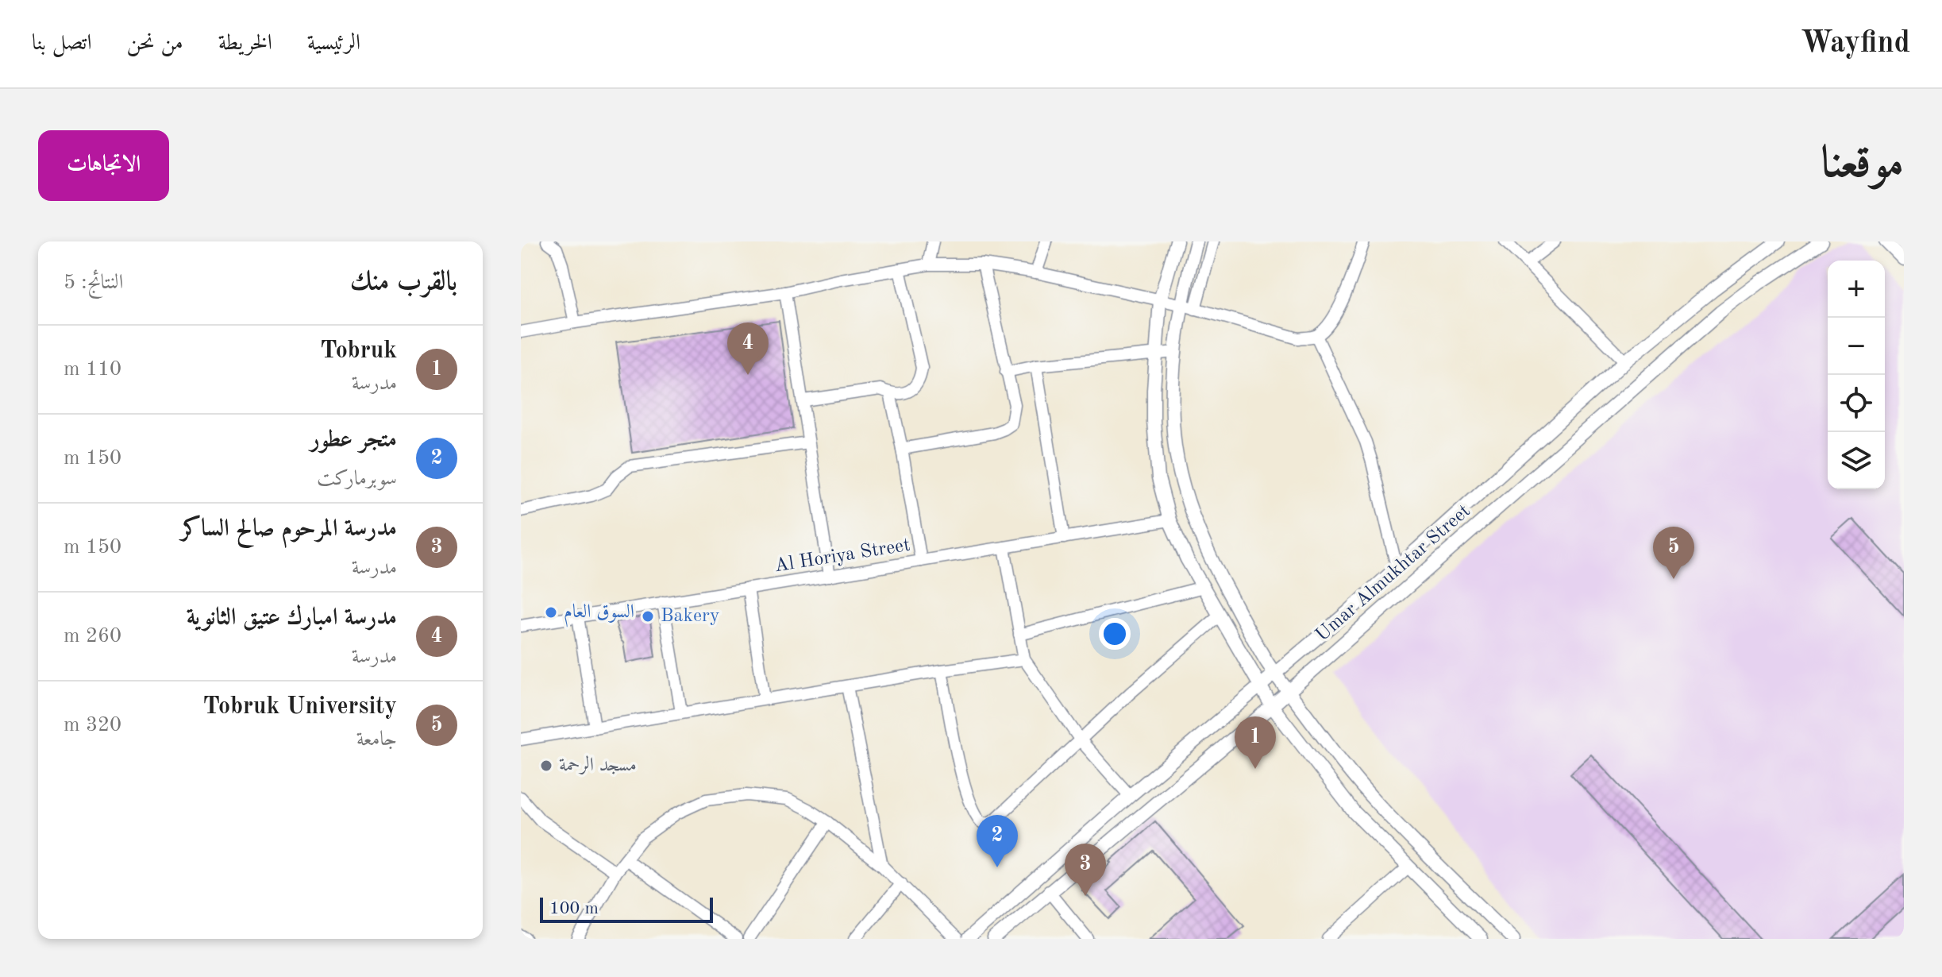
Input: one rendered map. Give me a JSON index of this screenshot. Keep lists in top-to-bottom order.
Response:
{
  "streets": {
    "street": ["Al Horiya Street", "Umar Almukhtar Street"]
  },
  "places": ["السوق العام", "Bakery", "مسجد الرحمة"],
  "scale_bar": "100 m",
  "page": {
    "header": "Wayfind",
    "nav": [
      "الرئيسية",
      "الخريطة",
      "من نحن",
      "اتصل بنا"
    ],
    "title": "موقعنا",
    "buttons": "الاتجاهات",
    "heading": ["بالقرب منك", "النتائج: 5"],
    "map_buttons": ["+", "−"],
    "pins": [
      "4",
      "5",
      "1",
      "2",
      "3"
    ],
    "list": [
      {
        "mark": "1",
        "name": "Tobruk",
        "note": "مدرسة",
        "value": "110 m"
      },
      {
        "mark": "2",
        "name": "متجر عطور",
        "note": "سوبرماركت",
        "value": "150 m"
      },
      {
        "mark": "3",
        "name": "مدرسة المرحوم صالح الساكر",
        "note": "مدرسة",
        "value": "150 m"
      },
      {
        "mark": "4",
        "name": "مدرسة امبارك عتيق الثانوية",
        "note": "مدرسة",
        "value": "260 m"
      },
      {
        "mark": "5",
        "name": "Tobruk University",
        "note": "جامعة",
        "value": "320 m"
      }
    ],
    "scale": "100 m"
  }
}
